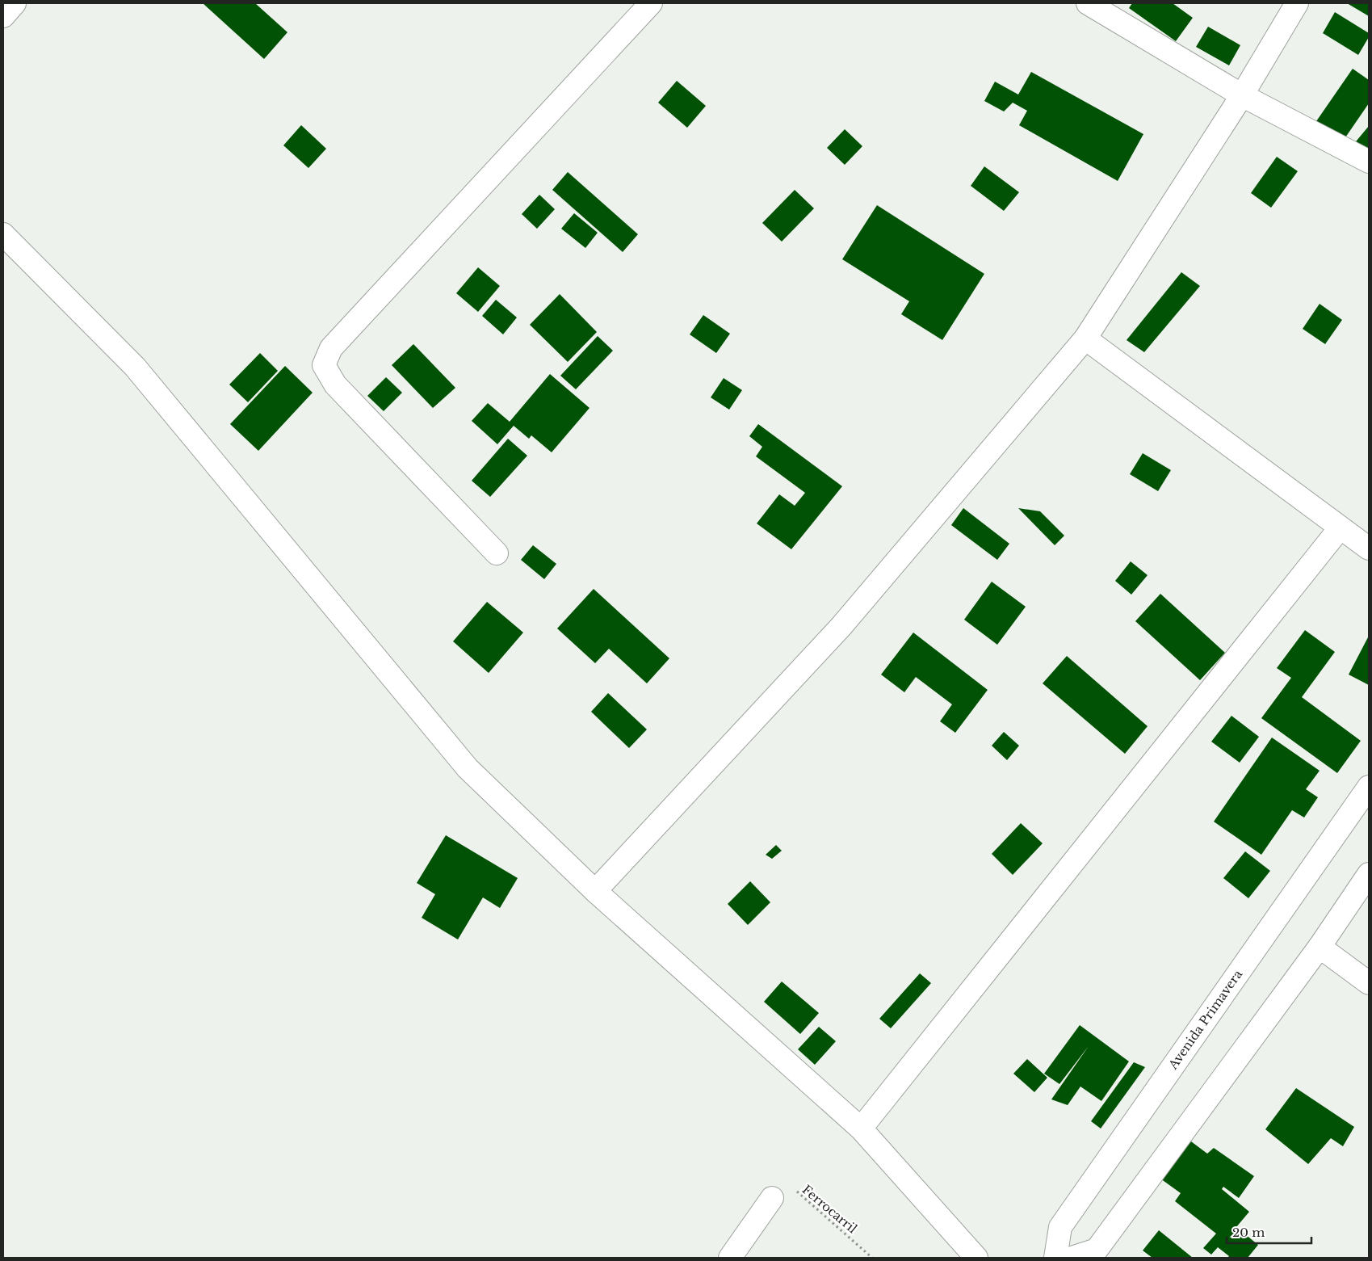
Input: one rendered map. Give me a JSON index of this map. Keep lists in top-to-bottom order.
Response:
{
  "streets": {
    "street": ["Avenida Primavera"],
    "path": ["Ferrocarril"]
  },
  "scale_bar": "20 m"
}
